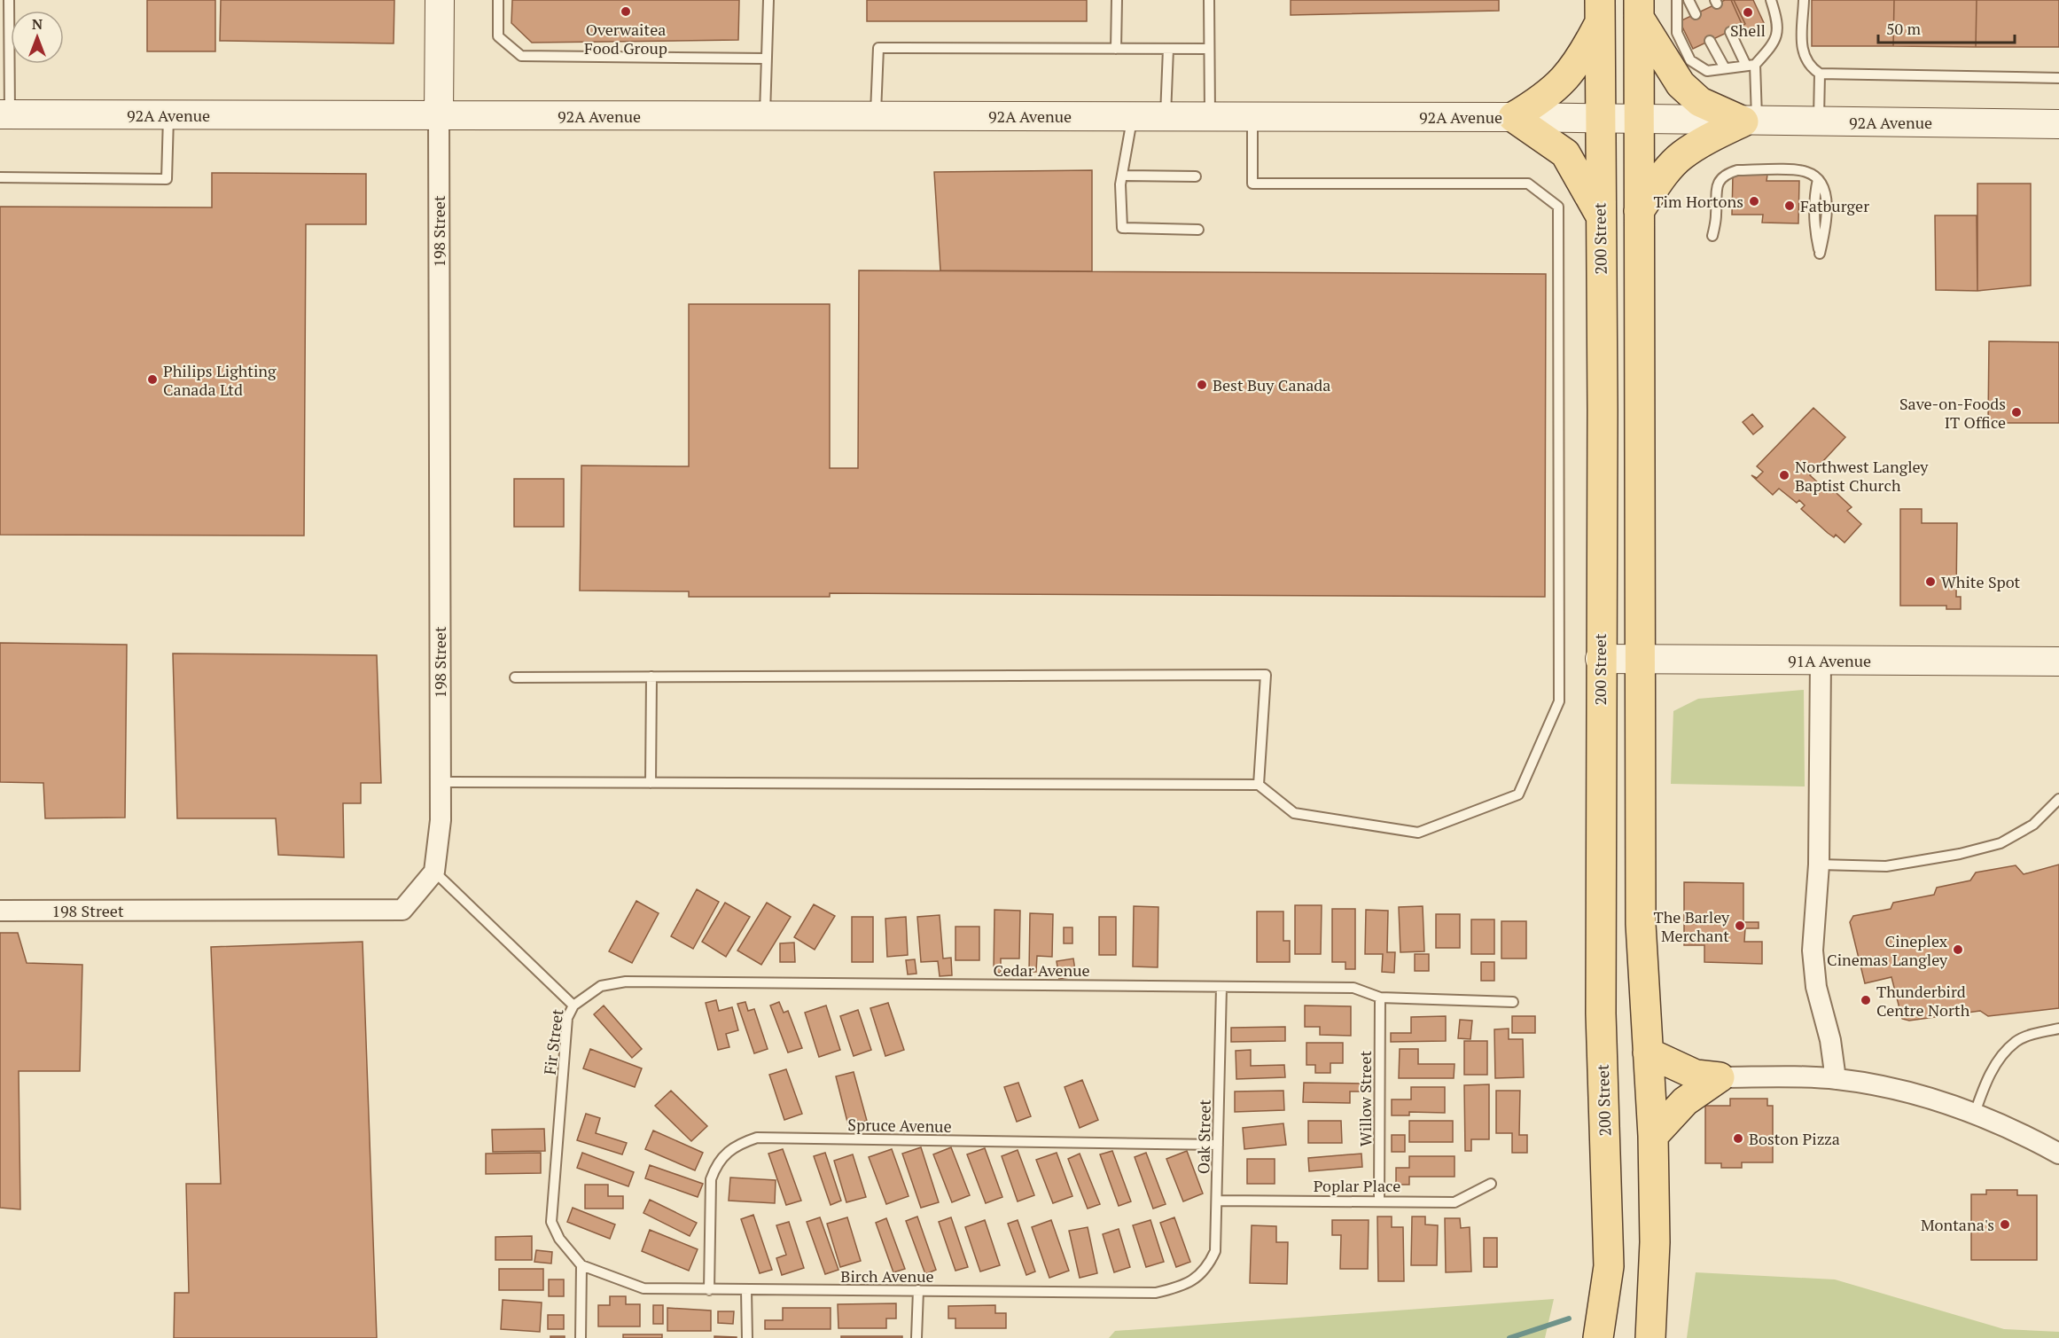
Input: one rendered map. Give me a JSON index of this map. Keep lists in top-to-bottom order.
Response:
{
  "streets": {
    "main road": ["200 Street"],
    "street": ["92A Avenue", "198 Street", "91A Avenue"],
    "lane": [
      "Cedar Avenue",
      "Fir Street",
      "Willow Street",
      "Spruce Avenue",
      "Oak Street",
      "Poplar Place",
      "Birch Avenue"
    ]
  },
  "crossings": [
    ["92A Avenue", "198 Street"],
    ["92A Avenue", "200 Street"],
    ["198 Street", "Fir Street"],
    ["200 Street", "91A Avenue"],
    ["Cedar Avenue", "Fir Street"],
    ["Cedar Avenue", "Willow Street"],
    ["Cedar Avenue", "Oak Street"],
    ["Fir Street", "Birch Avenue"],
    ["Willow Street", "Poplar Place"],
    ["Spruce Avenue", "Oak Street"],
    ["Spruce Avenue", "Birch Avenue"],
    ["Oak Street", "Poplar Place"],
    ["Oak Street", "Birch Avenue"]
  ],
  "places": [
    "Overwaitea Food Group",
    "Shell",
    "Tim Hortons",
    "Fatburger",
    "Philips Lighting Canada Ltd",
    "Best Buy Canada",
    "Save-on-Foods IT Office",
    "Northwest Langley Baptist Church",
    "White Spot",
    "The Barley Merchant",
    "Cineplex Cinemas Langley",
    "Thunderbird Centre North",
    "Boston Pizza",
    "Montana's"
  ],
  "scale_bar": "50 m",
  "north": "top"
}
